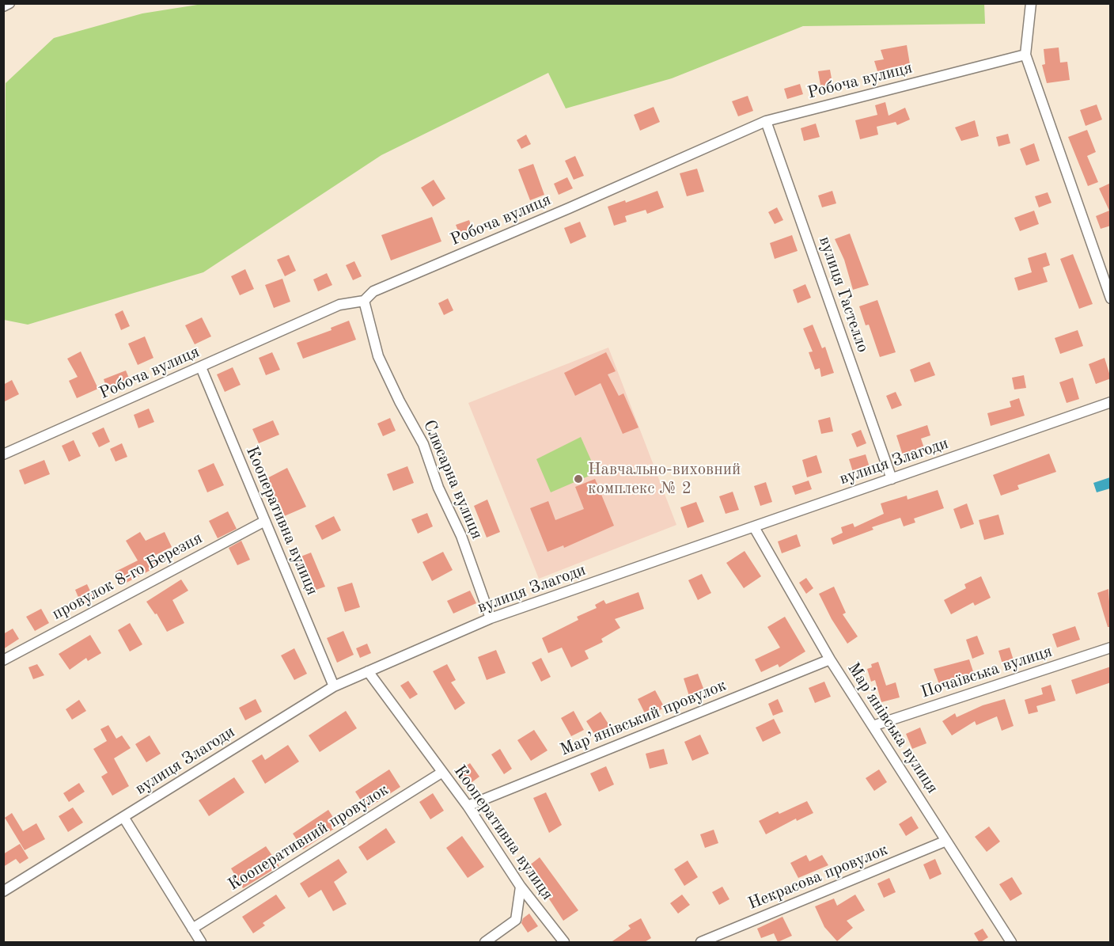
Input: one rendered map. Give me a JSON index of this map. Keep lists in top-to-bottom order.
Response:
{
  "streets": {
    "street": [
      "Робоча вулиця",
      "вулиця Гастелло",
      "вулиця Злагоди",
      "Слюсарна вулиця",
      "Кооперативна вулиця",
      "провулок 8-го Березня",
      "Почаївська вулиця",
      "Мар’янівський провулок",
      "Мар’янівська вулиця",
      "Кооперативний провулок",
      "Некрасова провулок"
    ]
  },
  "crossings": [
    ["Робоча вулиця", "вулиця Гастелло"],
    ["Робоча вулиця", "Слюсарна вулиця"],
    ["Робоча вулиця", "Кооперативна вулиця"],
    ["вулиця Гастелло", "вулиця Злагоди"],
    ["вулиця Злагоди", "Слюсарна вулиця"],
    ["вулиця Злагоди", "Кооперативна вулиця"],
    ["вулиця Злагоди", "Мар’янівська вулиця"],
    ["Кооперативна вулиця", "провулок 8-го Березня"],
    ["Кооперативна вулиця", "Мар’янівський провулок"],
    ["Кооперативна вулиця", "Кооперативний провулок"],
    ["Почаївська вулиця", "Мар’янівська вулиця"],
    ["Мар’янівський провулок", "Мар’янівська вулиця"],
    ["Мар’янівська вулиця", "Некрасова провулок"]
  ],
  "places": ["Навчально-виховний комплекс № 2"]
}
